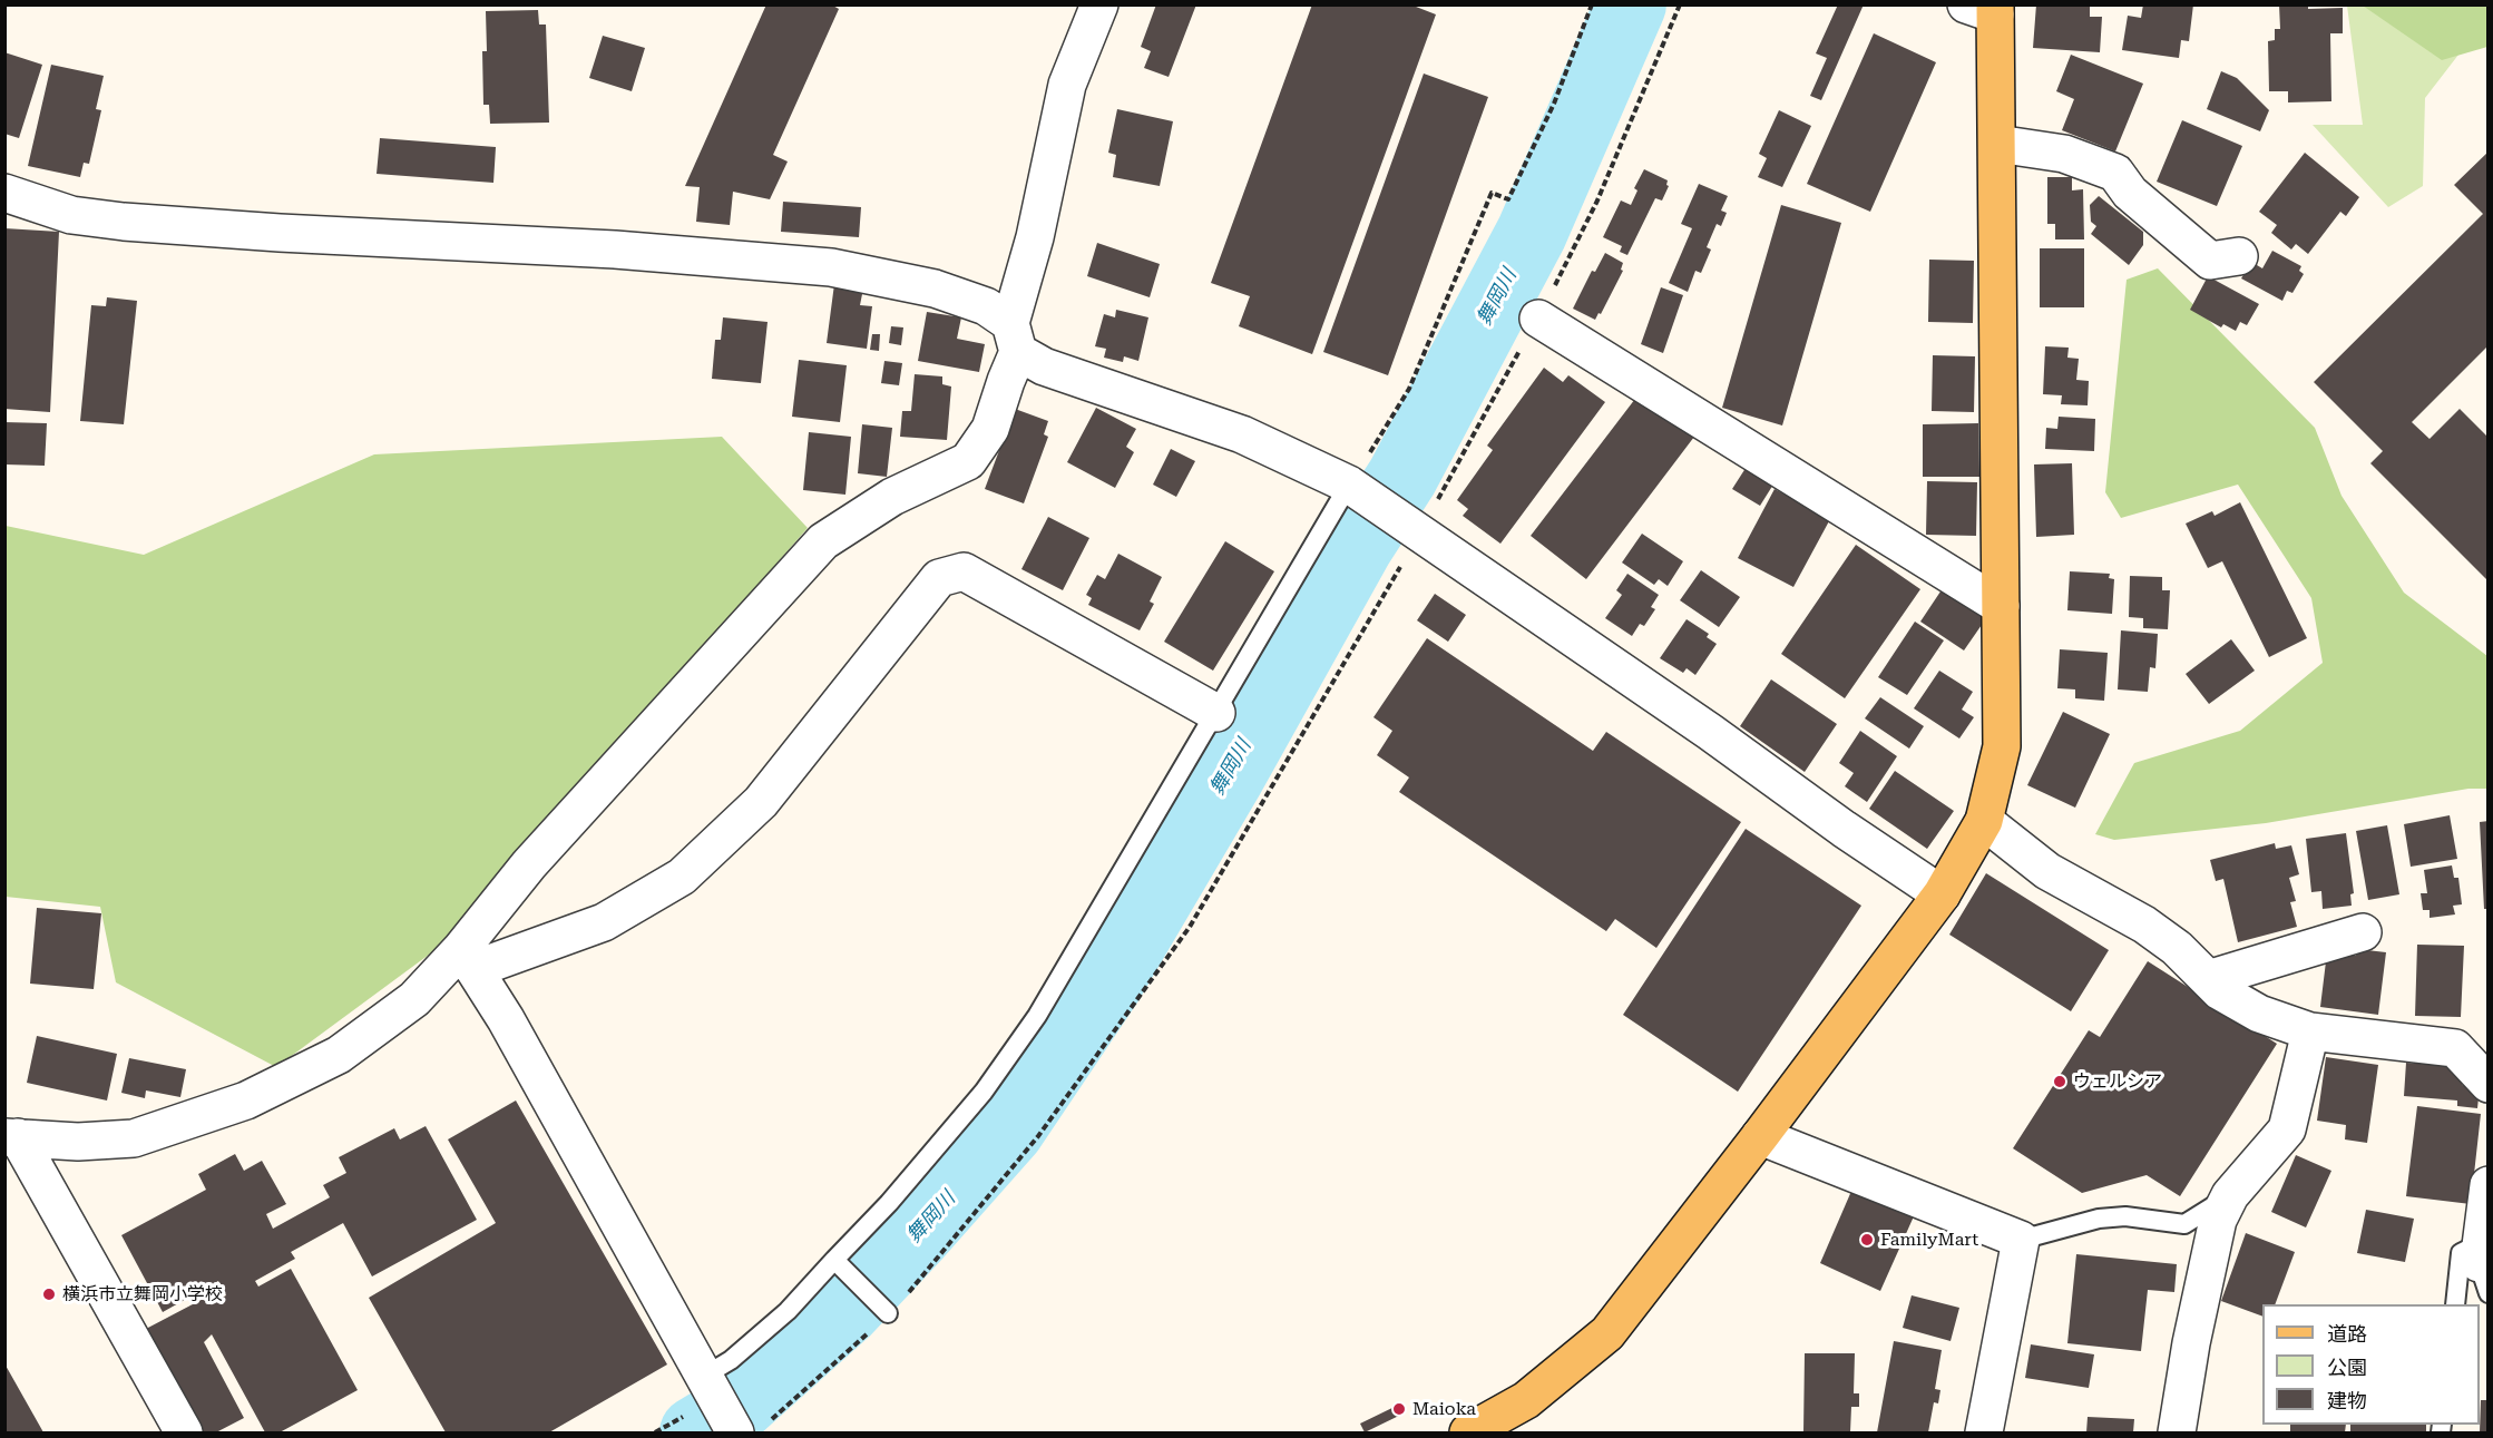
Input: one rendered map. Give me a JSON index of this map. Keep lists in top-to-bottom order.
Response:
{
  "water": ["舞岡川"],
  "places": [
    "ウェルシア",
    "FamilyMart",
    "横浜市立舞岡小学校",
    "Maioka"
  ],
  "legend": ["道路", "公園", "建物"]
}
